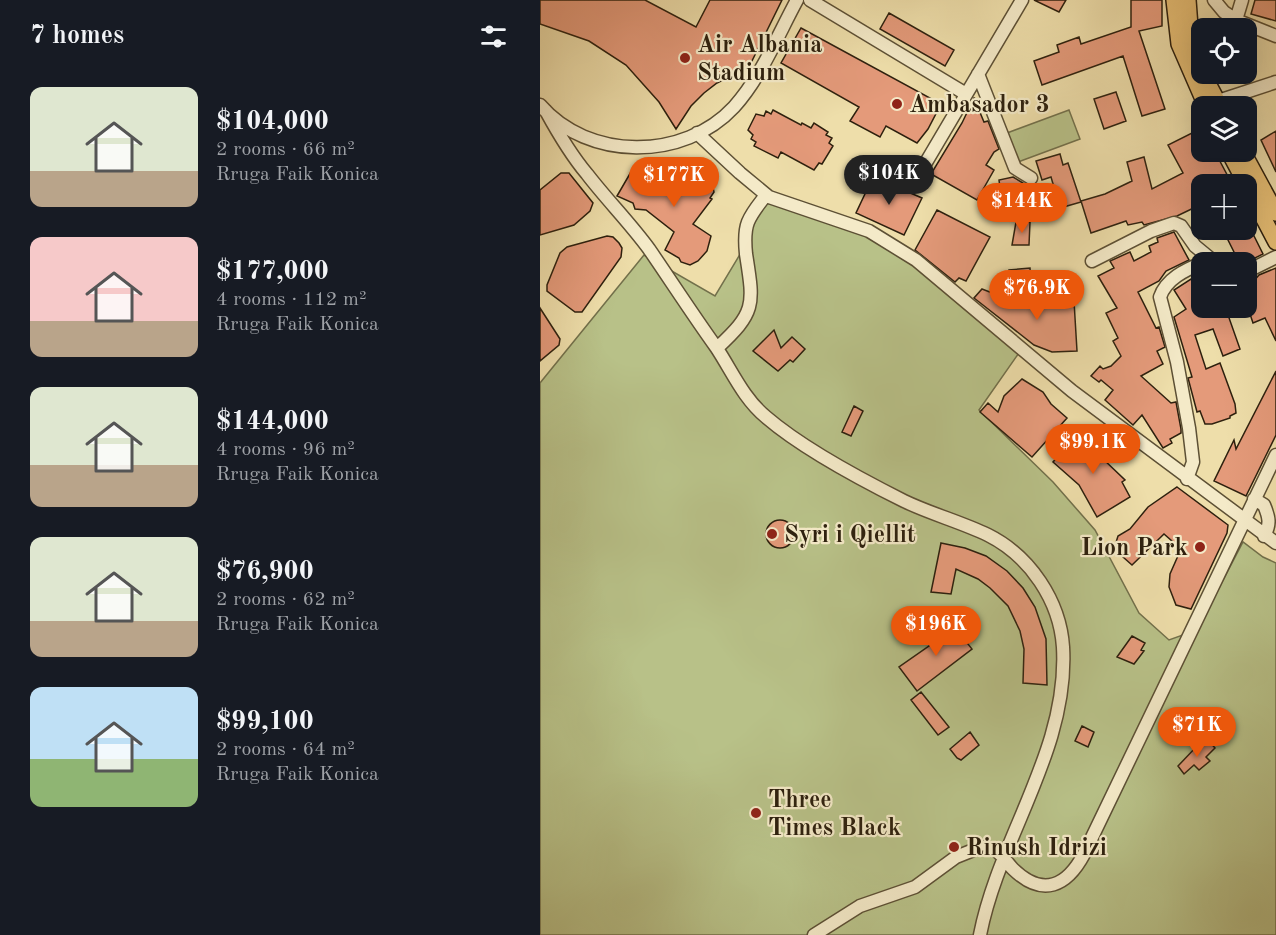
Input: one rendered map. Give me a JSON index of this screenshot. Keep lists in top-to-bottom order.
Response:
{
  "places": [
    "Air Albania Stadium",
    "Ambasador 3",
    "Syri i Qiellit",
    "Lion Park",
    "Three Times Black",
    "Rinush Idrizi"
  ],
  "page": {
    "heading": "7 homes",
    "map_buttons": ["+", "−"],
    "list": [
      {
        "name": "$104,000",
        "note": "2 rooms · 66 m² · Rruga Faik Konica"
      },
      {
        "name": "$177,000",
        "note": "4 rooms · 112 m² · Rruga Faik Konica"
      },
      {
        "name": "$144,000",
        "note": "4 rooms · 96 m² · Rruga Faik Konica"
      },
      {
        "name": "$76,900",
        "note": "2 rooms · 62 m² · Rruga Faik Konica"
      },
      {
        "name": "$99,100",
        "note": "2 rooms · 64 m² · Rruga Faik Konica"
      }
    ],
    "price": [
      "$104K",
      "$177K",
      "$144K",
      "$76.9K",
      "$99.1K",
      "$196K",
      "$71K"
    ]
  }
}
